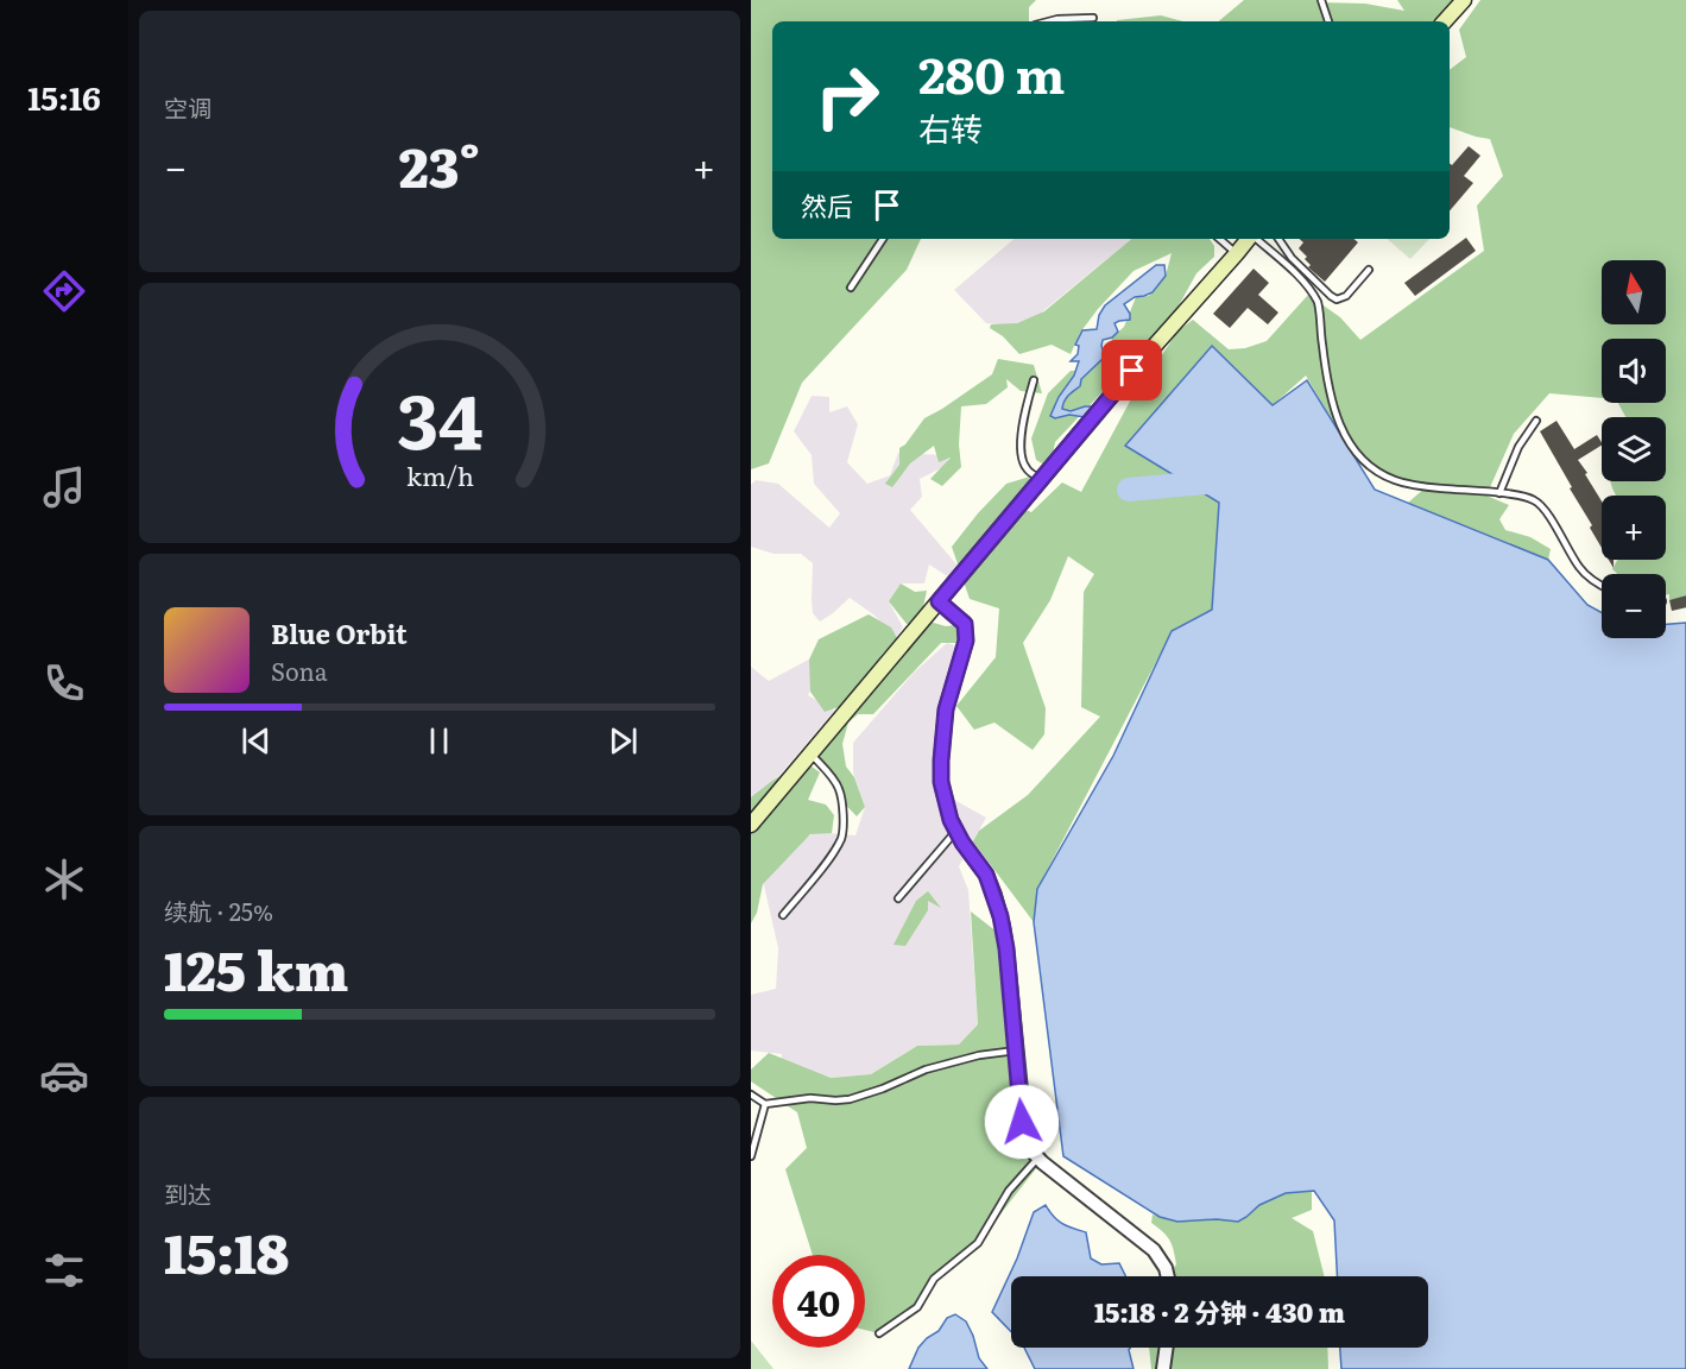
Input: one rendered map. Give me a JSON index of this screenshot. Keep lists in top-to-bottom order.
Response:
{
  "north": "top",
  "page": {
    "tabs": "15:16",
    "tile": [
      "空调",
      ["续航 · 25%", "125 km"],
      ["到达", "15:18"]
    ],
    "turn": ["280 m", "右转"],
    "heat": ["−", "23°", "+"],
    "then": "然后",
    "map_buttons": ["+", "−"],
    "song": ["Blue Orbit", "Sona"],
    "limit": "40",
    "trip": "15:18 · 2 分钟 · 430 m",
    "gauge": ["34", "km/h"]
  }
}
